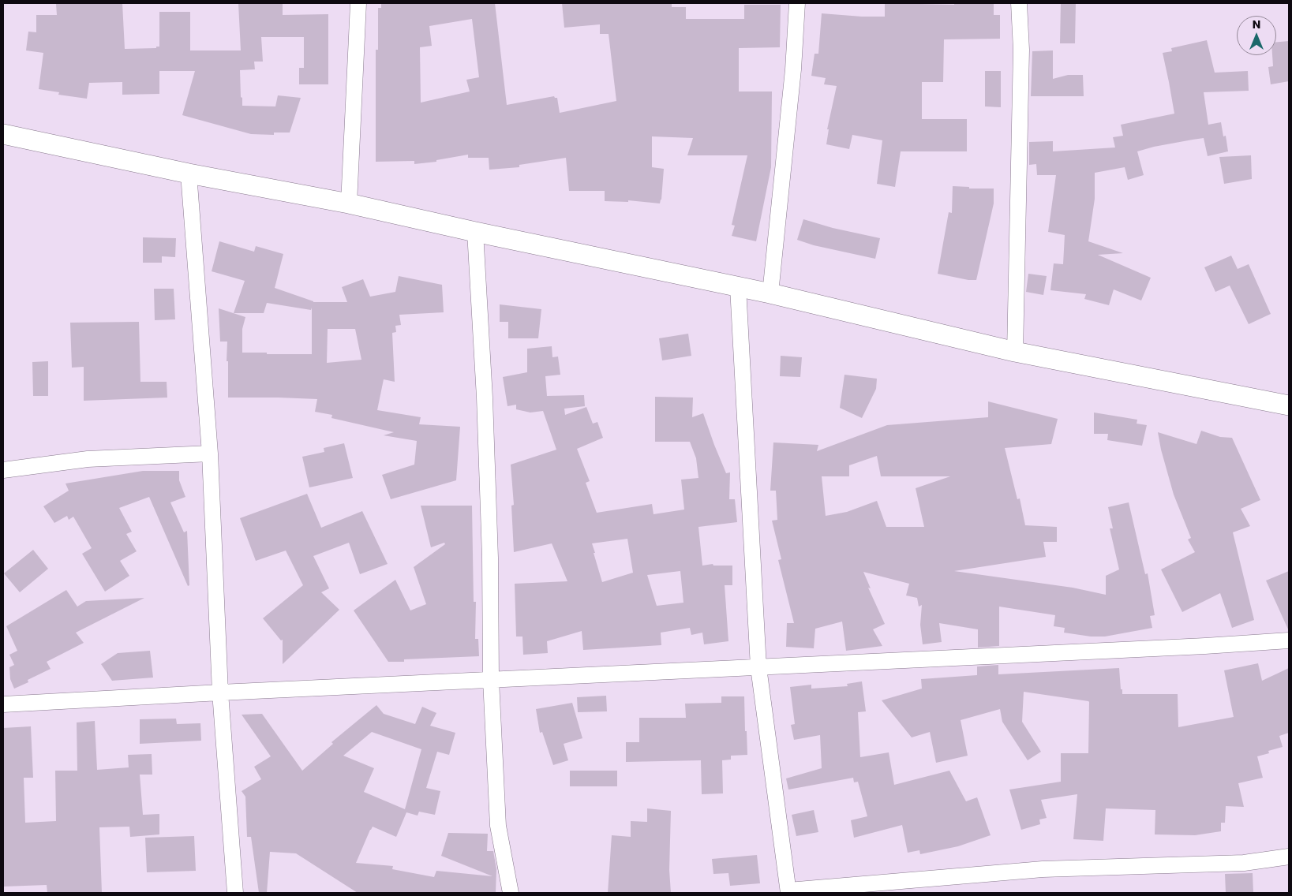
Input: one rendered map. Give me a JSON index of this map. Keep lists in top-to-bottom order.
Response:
{
  "north": "top"
}
